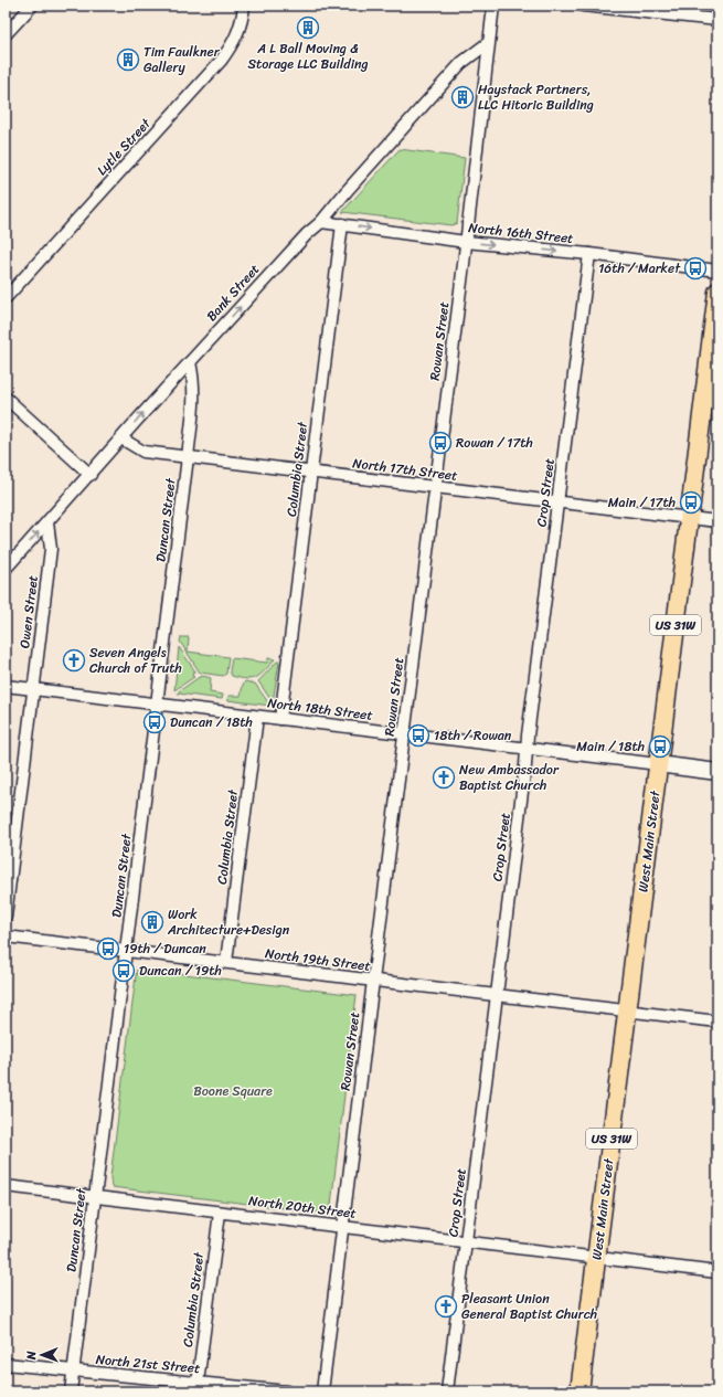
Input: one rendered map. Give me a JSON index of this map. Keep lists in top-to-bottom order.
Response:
{
  "streets": {
    "main road": ["US 31W", "West Main Street"],
    "street": [
      "Lytle Street",
      "North 16th Street",
      "Bank Street",
      "Rowan Street",
      "Columbia Street",
      "North 17th Street",
      "Crop Street",
      "Duncan Street",
      "Owen Street",
      "North 18th Street",
      "North 19th Street",
      "North 20th Street",
      "North 21st Street"
    ]
  },
  "crossings": [
    ["North 16th Street", "Bank Street"],
    ["North 16th Street", "Rowan Street"],
    ["North 16th Street", "Columbia Street"],
    ["North 16th Street", "Crop Street"],
    ["Bank Street", "Rowan Street"],
    ["Bank Street", "North 17th Street"],
    ["Bank Street", "Duncan Street"],
    ["Bank Street", "Owen Street"],
    ["Rowan Street", "North 17th Street"],
    ["Rowan Street", "North 18th Street"],
    ["Rowan Street", "North 19th Street"],
    ["Rowan Street", "North 20th Street"],
    ["Columbia Street", "North 17th Street"],
    ["Columbia Street", "North 18th Street"],
    ["Columbia Street", "North 19th Street"],
    ["Columbia Street", "North 20th Street"],
    ["Columbia Street", "North 21st Street"],
    ["North 17th Street", "Crop Street"],
    ["North 17th Street", "Duncan Street"],
    ["North 17th Street", "West Main Street"],
    ["Crop Street", "North 18th Street"],
    ["Crop Street", "North 19th Street"],
    ["Crop Street", "North 20th Street"],
    ["Duncan Street", "North 18th Street"],
    ["Duncan Street", "North 19th Street"],
    ["Duncan Street", "North 20th Street"],
    ["Duncan Street", "North 21st Street"],
    ["Owen Street", "North 18th Street"],
    ["North 18th Street", "West Main Street"],
    ["West Main Street", "North 19th Street"],
    ["West Main Street", "North 20th Street"]
  ],
  "one_way": ["North 16th Street", "Bank Street"],
  "parks": ["Boone Square"],
  "places": {
    "building": [
      "A L Ball Moving & Storage LLC Building",
      "Tim Faulkner Gallery",
      "Haystack Partners, LLC Hitoric Building",
      "Work Architecture+Design"
    ],
    "bus stop": [
      "16th / Market",
      "Rowan / 17th",
      "Main / 17th",
      "Duncan / 18th",
      "18th / Rowan",
      "Main / 18th",
      "19th / Duncan",
      "Duncan / 19th"
    ],
    "church": ["Seven Angels Church of Truth", "New Ambassador Baptist Church", "Pleasant Union General Baptist Church"]
  },
  "north": "left"
}
